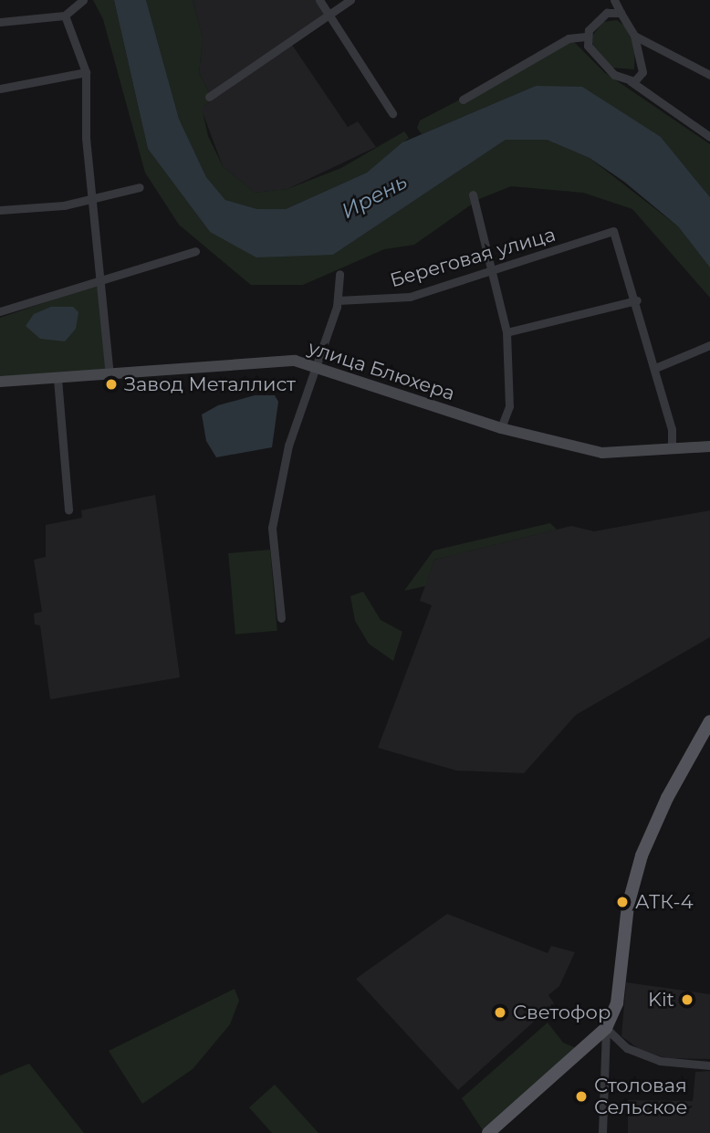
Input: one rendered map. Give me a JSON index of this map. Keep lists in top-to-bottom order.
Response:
{
  "streets": {
    "street": ["Береговая улица", "улица Блюхера"]
  },
  "water": ["Ирень"],
  "places": [
    "Завод Металлист",
    "АТК-4",
    "Kit",
    "Светофор",
    "Столовая Сельское"
  ]
}
